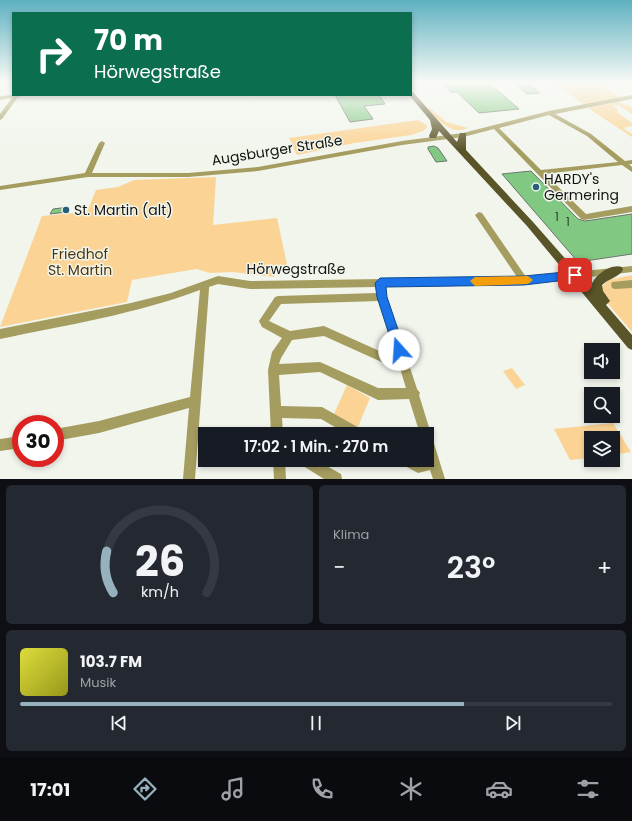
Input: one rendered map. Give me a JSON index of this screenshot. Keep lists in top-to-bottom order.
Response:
{
  "streets": {
    "street": ["Augsburger Straße", "Hörwegstraße"]
  },
  "parks": ["Friedhof St. Martin"],
  "places": ["HARDY's Germering", "St. Martin (alt)"],
  "house_numbers": ["1", "1"],
  "page": {
    "turn": ["70 m", "Hörwegstraße"],
    "limit": "30",
    "trip": "17:02 · 1 Min. · 270 m",
    "tile": "Klima",
    "heat": ["−", "23°", "+"],
    "song": ["103.7 FM", "Musik"],
    "tabs": "17:01",
    "gauge": ["26", "km/h"]
  }
}
